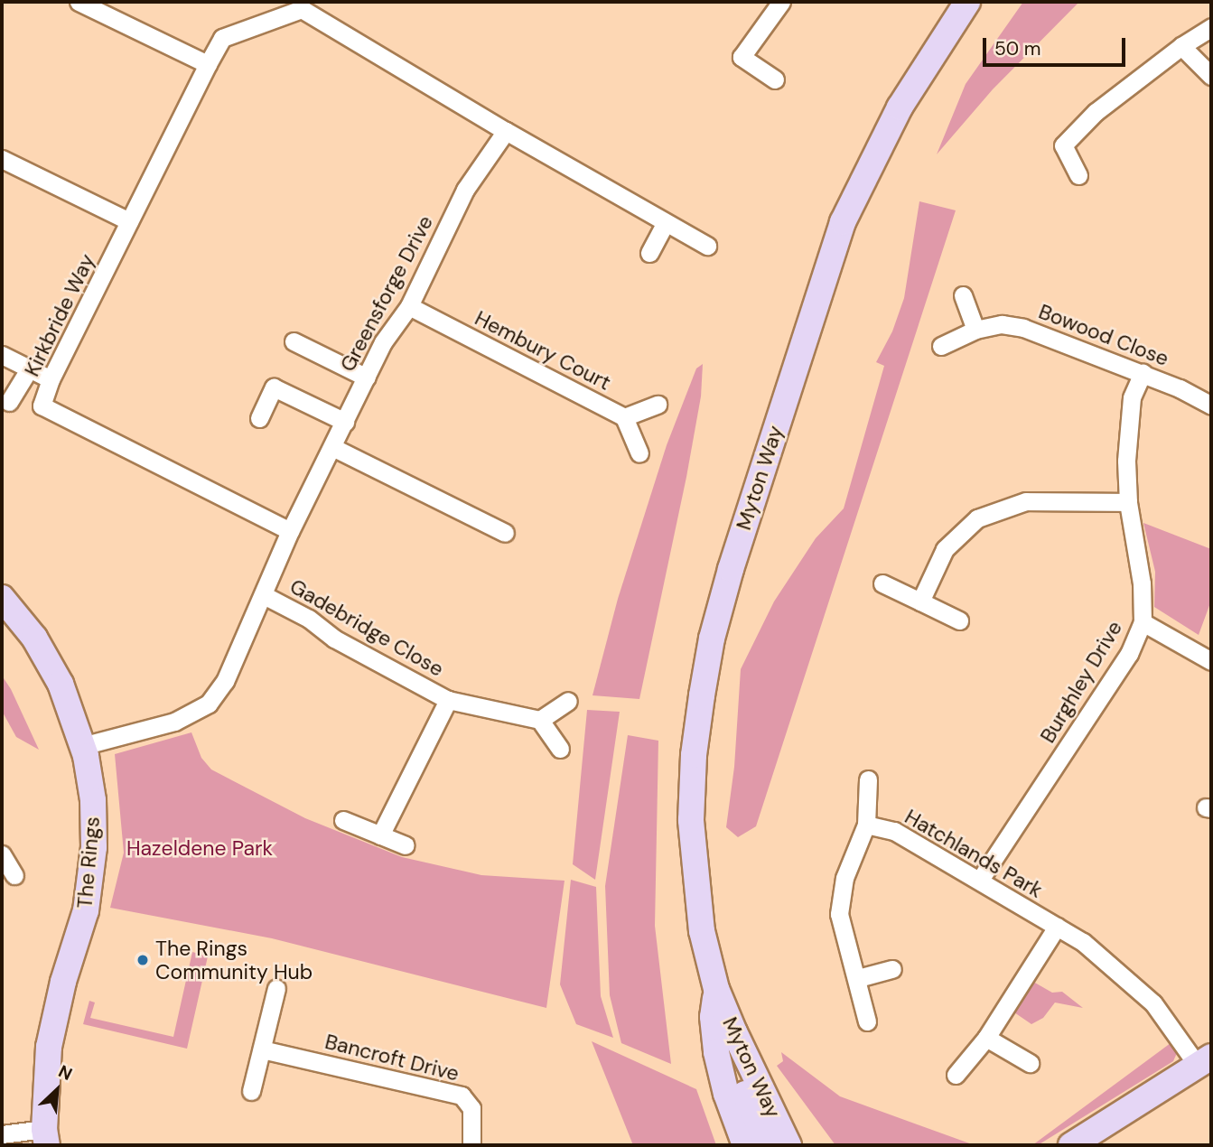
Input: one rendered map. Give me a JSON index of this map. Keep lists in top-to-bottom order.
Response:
{
  "streets": {
    "street": [
      "Greensforge Drive",
      "Kirkbride Way",
      "Bowood Close",
      "Hembury Court",
      "Myton Way",
      "Gadebridge Close",
      "Burghley Drive",
      "Hatchlands Park",
      "The Rings",
      "Bancroft Drive"
    ]
  },
  "crossings": [
    ["Greensforge Drive", "Kirkbride Way"],
    ["Greensforge Drive", "Hembury Court"],
    ["Greensforge Drive", "Gadebridge Close"],
    ["Greensforge Drive", "The Rings"],
    ["Bowood Close", "Burghley Drive"],
    ["Burghley Drive", "Hatchlands Park"]
  ],
  "parks": ["Hazeldene Park"],
  "places": ["The Rings Community Hub"],
  "scale_bar": "50 m",
  "north": "top right"
}
